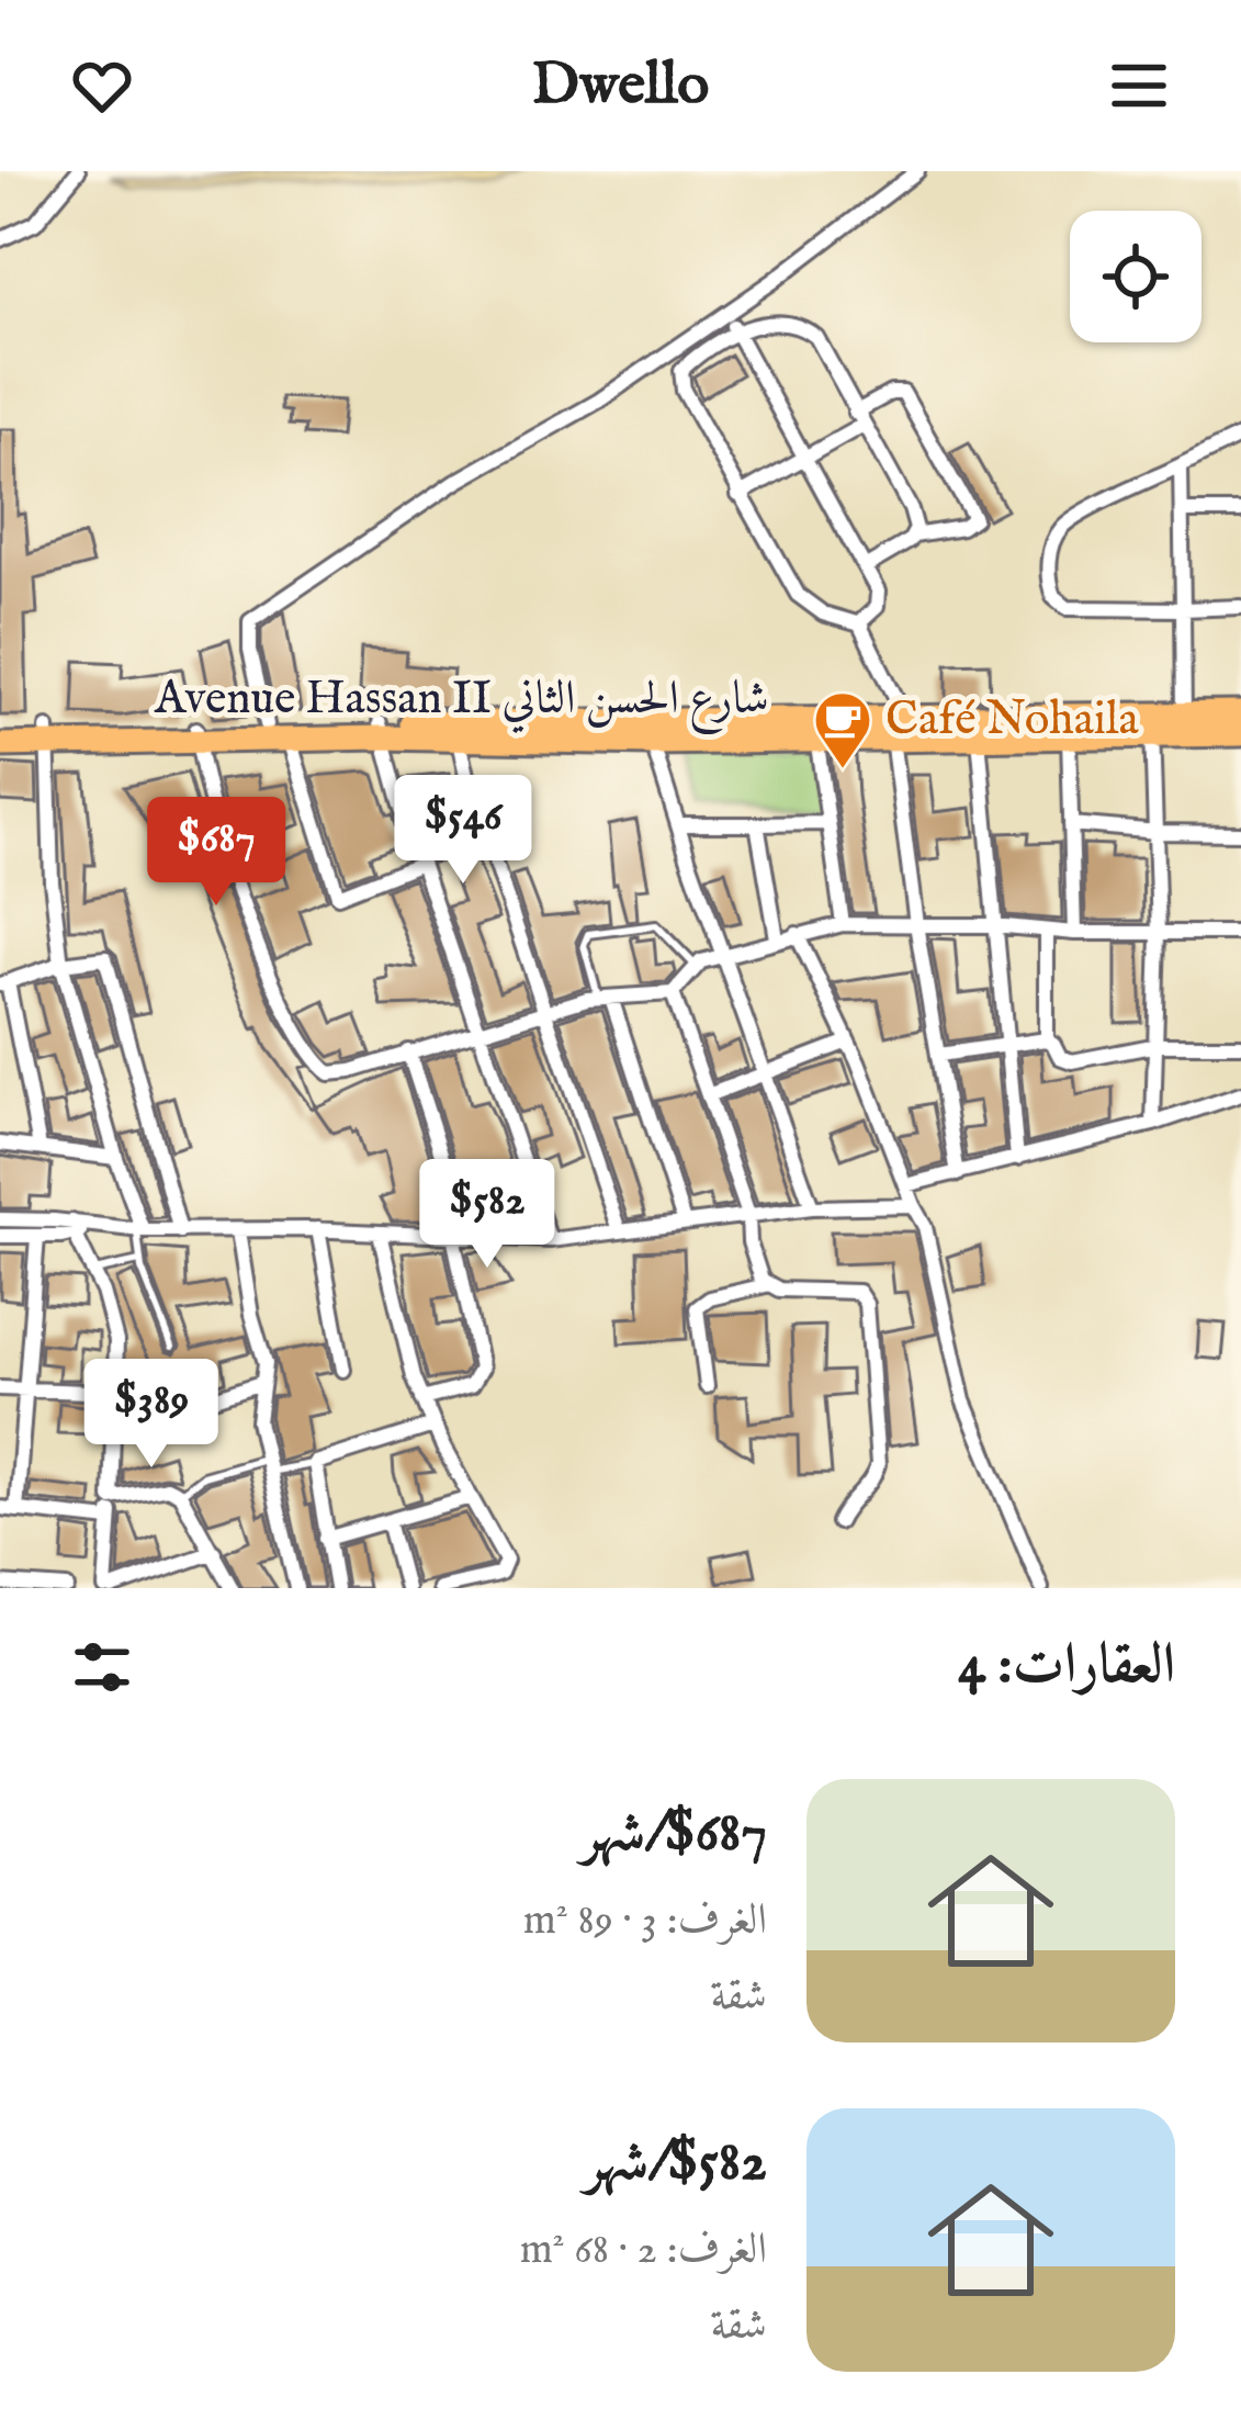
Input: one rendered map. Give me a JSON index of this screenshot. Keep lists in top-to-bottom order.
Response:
{
  "streets": {
    "main road": ["Avenue Hassan II شارع الحسن الثاني"]
  },
  "places": {
    "cafe": ["Café Nohaila"]
  },
  "page": {
    "header": "Dwello",
    "price": [
      "$546",
      "$687",
      "$582",
      "$389"
    ],
    "heading": "العقارات: 4",
    "list": [
      {
        "name": "$687/شهر",
        "note": "الغرف: 3 · 89 m² · شقة"
      },
      {
        "name": "$582/شهر",
        "note": "الغرف: 2 · 68 m² · شقة"
      }
    ]
  }
}
